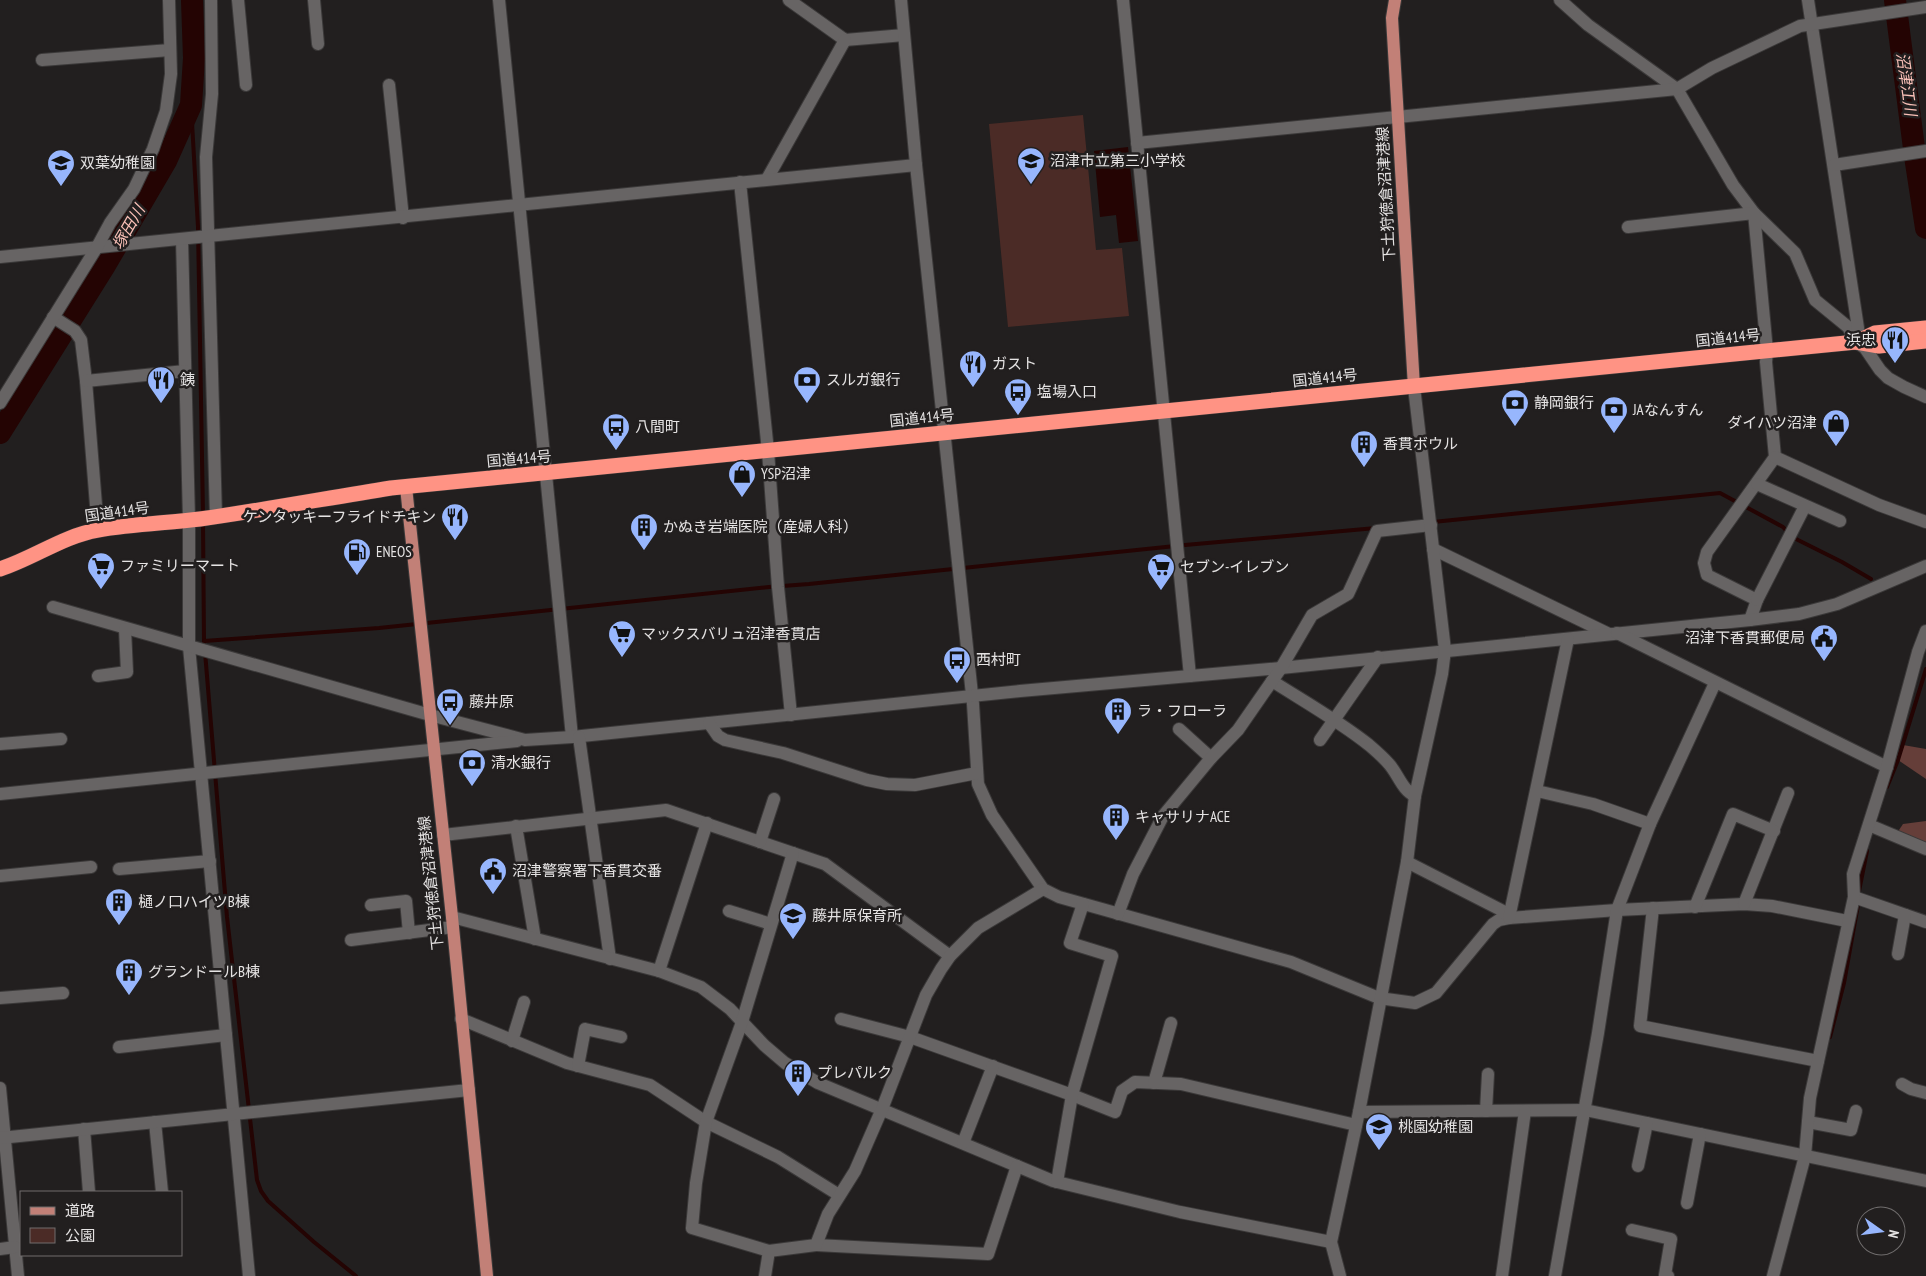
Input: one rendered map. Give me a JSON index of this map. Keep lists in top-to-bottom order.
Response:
{
  "streets": {
    "highway": ["国道414号"],
    "main road": ["下土狩徳倉沼津港線"]
  },
  "crossings": [
    ["下土狩徳倉沼津港線", "国道414号"]
  ],
  "water": ["沼津江川", "塚田川"],
  "places": {
    "school or university": [
      "沼津市立第三小学校",
      "双葉幼稚園",
      "藤井原保育所",
      "桃園幼稚園"
    ],
    "restaurant": [
      "浜忠",
      "ガスト",
      "銕",
      "ケンタッキーフライドチキン"
    ],
    "bank": [
      "スルガ銀行",
      "静岡銀行",
      "JAなんすん",
      "清水銀行"
    ],
    "bus stop": [
      "塩場入口",
      "八間町",
      "西村町",
      "藤井原"
    ],
    "shop": ["ダイハツ沼津", "YSP沼津"],
    "building": [
      "香貫ボウル",
      "かぬき岩端医院（産婦人科）",
      "ラ・フローラ",
      "キャサリナACE",
      "樋ノ口ハイツB棟",
      "グランドールB棟",
      "プレパルク"
    ],
    "fuel station": ["ENEOS"],
    "supermarket": ["ファミリーマート", "セブン-イレブン", "マックスバリュ沼津香貫店"],
    "public building": ["沼津下香貫郵便局", "沼津警察署下香貫交番"]
  },
  "legend": ["道路", "公園"],
  "north": "right"
}
